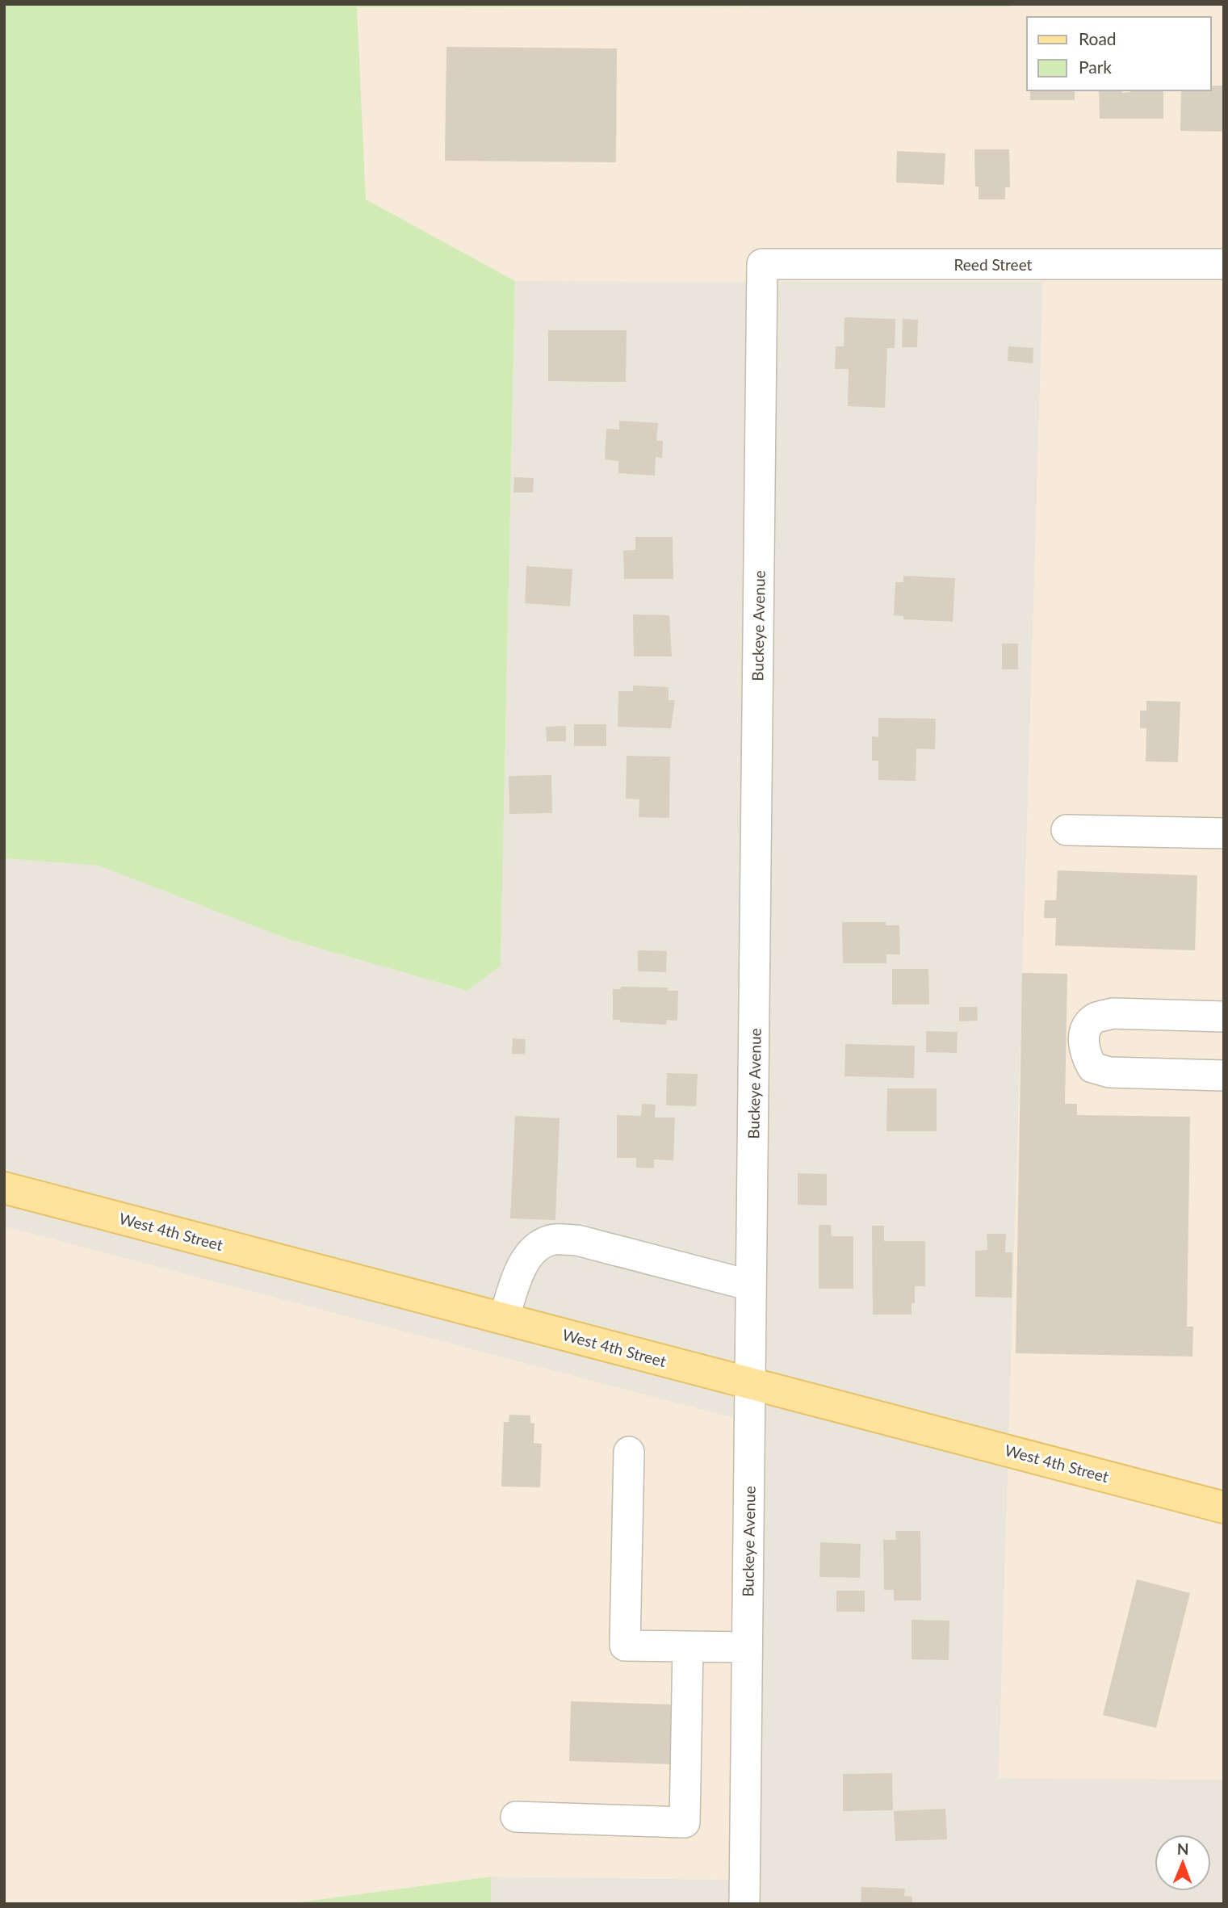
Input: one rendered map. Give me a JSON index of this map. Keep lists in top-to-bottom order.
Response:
{
  "streets": {
    "main road": ["West 4th Street"],
    "street": ["Reed Street", "Buckeye Avenue"]
  },
  "crossings": [
    ["Reed Street", "Buckeye Avenue"],
    ["Buckeye Avenue", "West 4th Street"]
  ],
  "legend": ["Road", "Park"],
  "north": "top"
}
